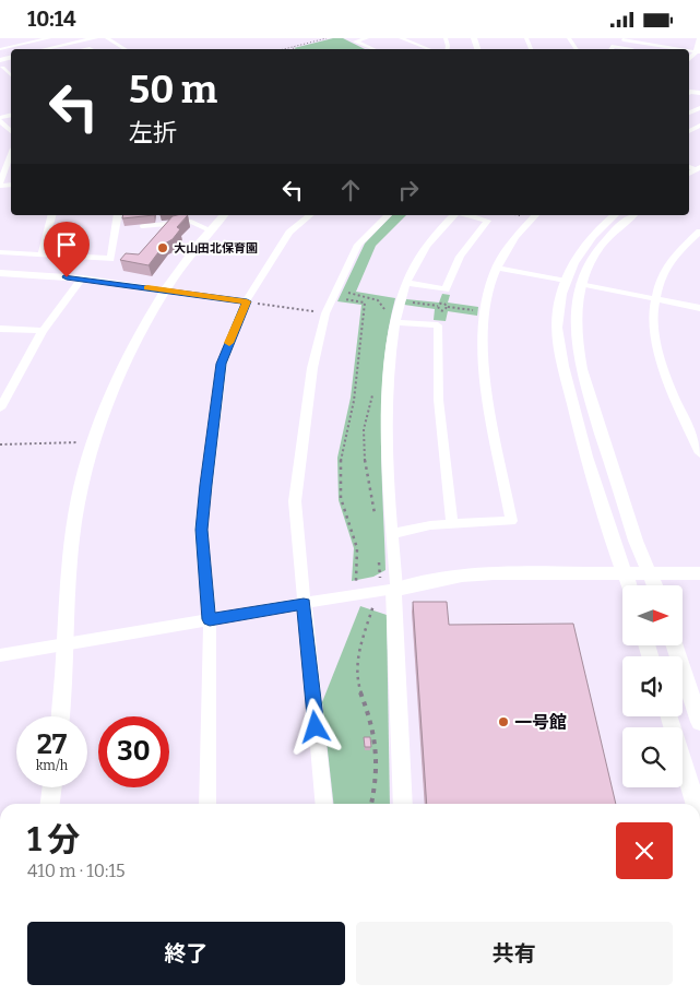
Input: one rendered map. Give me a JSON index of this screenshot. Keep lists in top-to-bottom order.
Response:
{
  "places": ["大山田北保育園", "一号館"],
  "north": "right",
  "page": {
    "status": "10:14",
    "turn": ["50 m", "左折"],
    "speed": "27 km/h",
    "limit": "30",
    "heading": ["1 分", "410 m · 10:15"],
    "buttons": ["終了", "共有"]
  }
}
